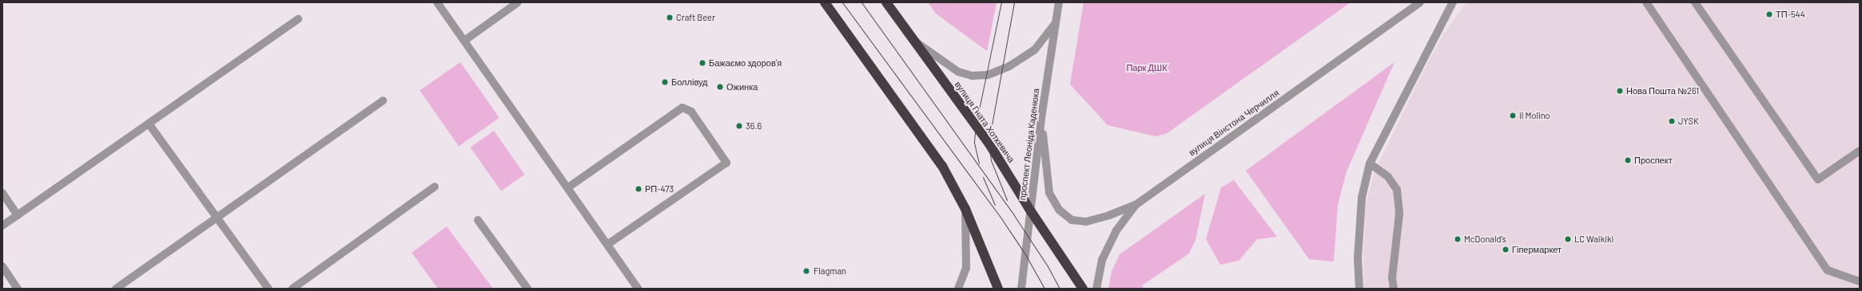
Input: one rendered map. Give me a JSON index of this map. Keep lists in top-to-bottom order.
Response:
{
  "streets": {
    "highway": ["вулиця Гната Хоткевича"],
    "street": ["вулиця Вінстона Черчилля", "проспект Леоніда Каденюка"]
  },
  "crossings": [
    ["вулиця Гната Хоткевича", "проспект Леоніда Каденюка"]
  ],
  "parks": ["Парк ДШК"],
  "places": [
    "ТП-544",
    "Craft Beer",
    "Бажаємо здоровʼя",
    "Боллівуд",
    "Ожинка",
    "Нова Пошта №261",
    "il Molino",
    "JYSK",
    "36.6",
    "Проспект",
    "РП-473",
    "McDonald's",
    "LC Waikiki",
    "Гіпермаркет",
    "Flagman"
  ]
}
